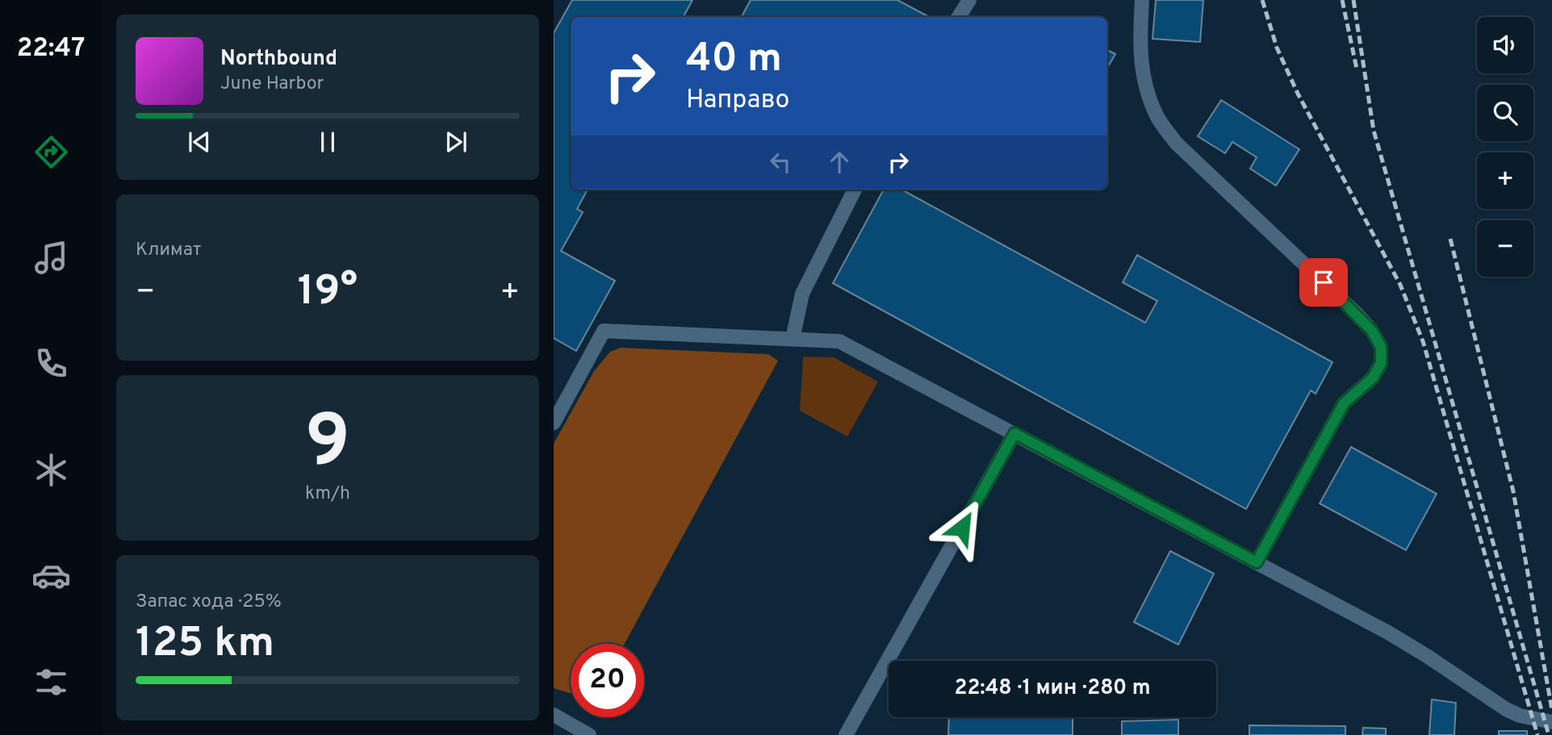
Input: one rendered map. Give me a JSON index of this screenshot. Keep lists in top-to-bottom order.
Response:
{
  "page": {
    "tabs": "22:47",
    "map_buttons": ["+", "−"],
    "turn": ["40 m", "Направо"],
    "song": ["Northbound", "June Harbor"],
    "tile": [
      "Климат",
      ["9", "km/h"],
      ["Запас хода · 25%", "125 km"]
    ],
    "heat": ["−", "19°", "+"],
    "limit": "20",
    "trip": "22:48 · 1 мин · 280 m"
  }
}
